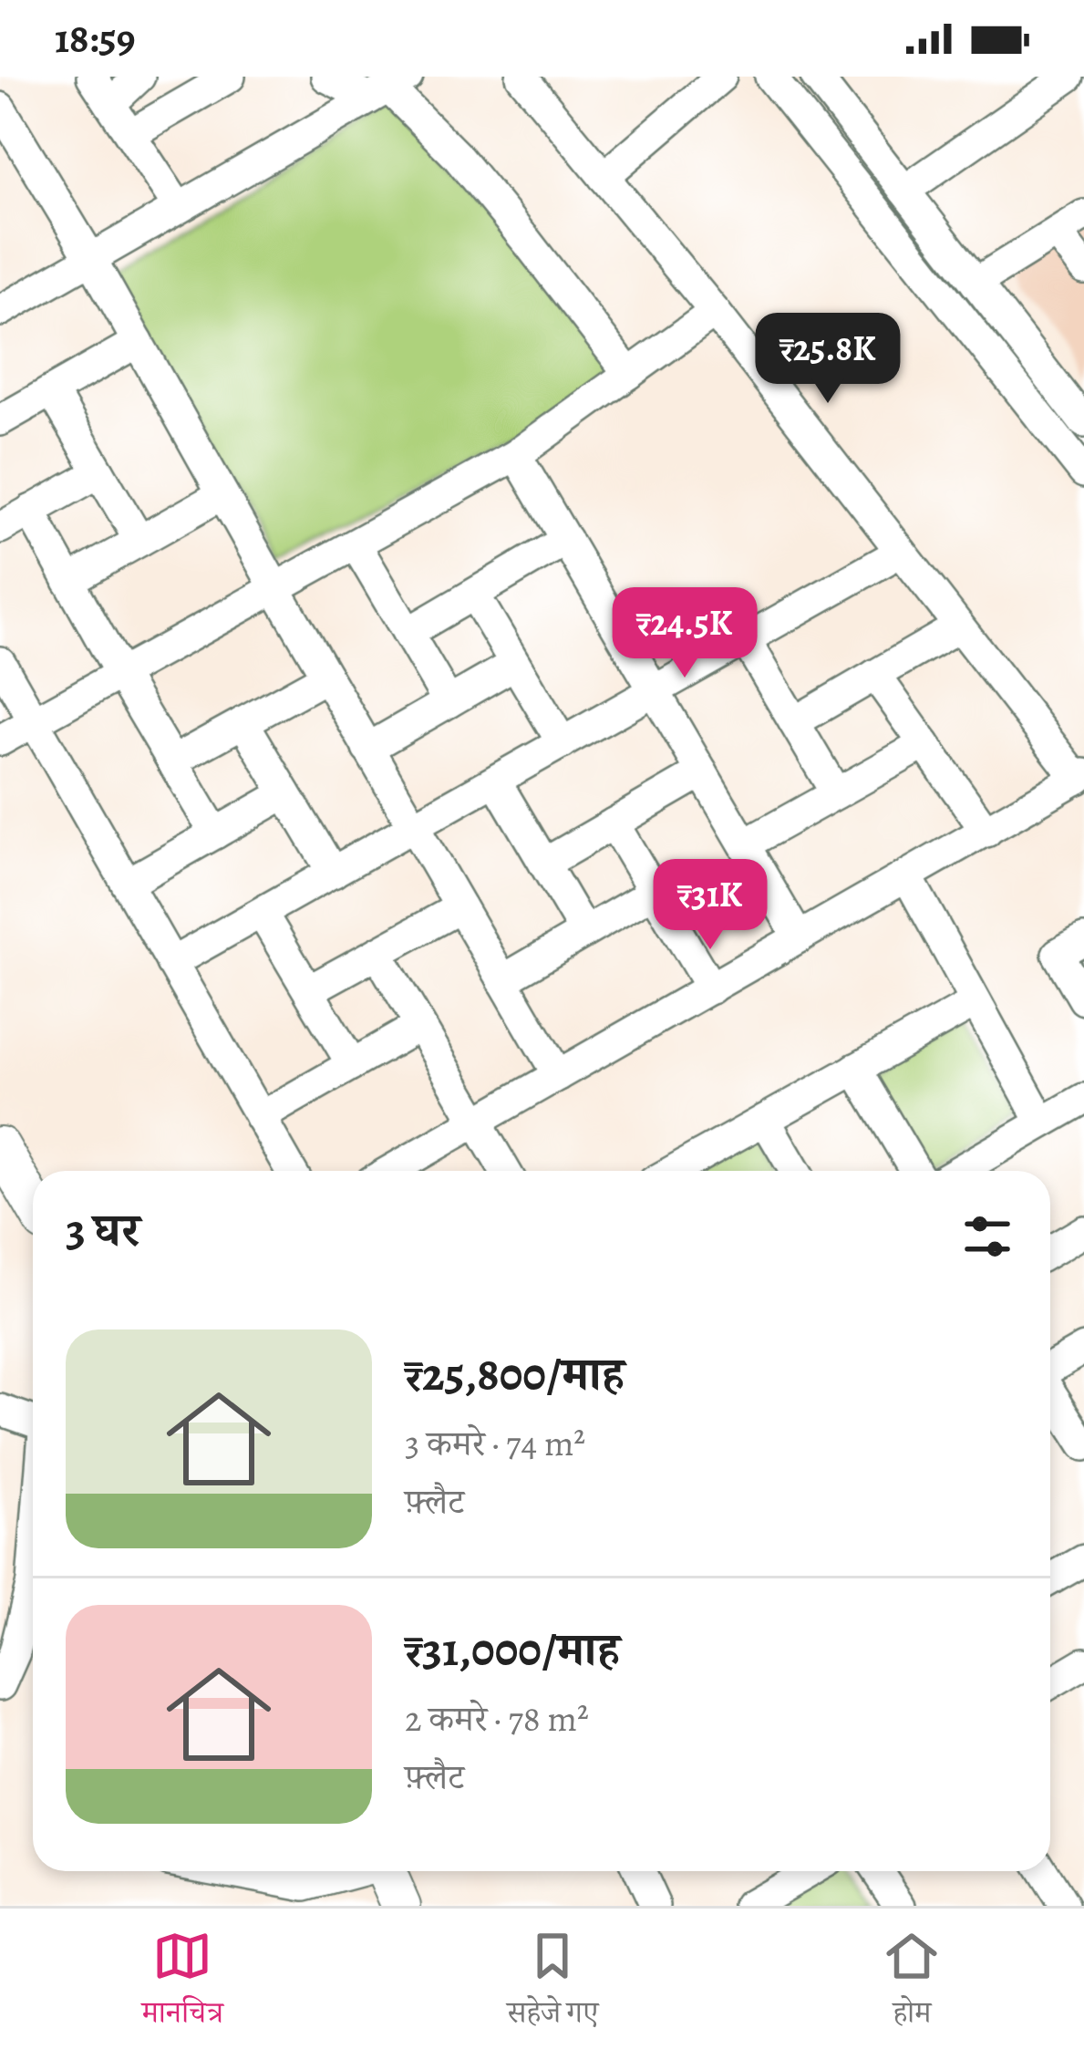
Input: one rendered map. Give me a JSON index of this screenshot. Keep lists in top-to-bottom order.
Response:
{
  "page": {
    "status": "18:59",
    "price": ["₹25.8K", "₹24.5K", "₹31K"],
    "heading": "3 घर",
    "list": [
      {
        "name": "₹25,800/माह",
        "note": "3 कमरे · 74 m² · फ़्लैट"
      },
      {
        "name": "₹31,000/माह",
        "note": "2 कमरे · 78 m² · फ़्लैट"
      }
    ],
    "tabs": ["मानचित्र", "सहेजे गए", "होम"]
  }
}
